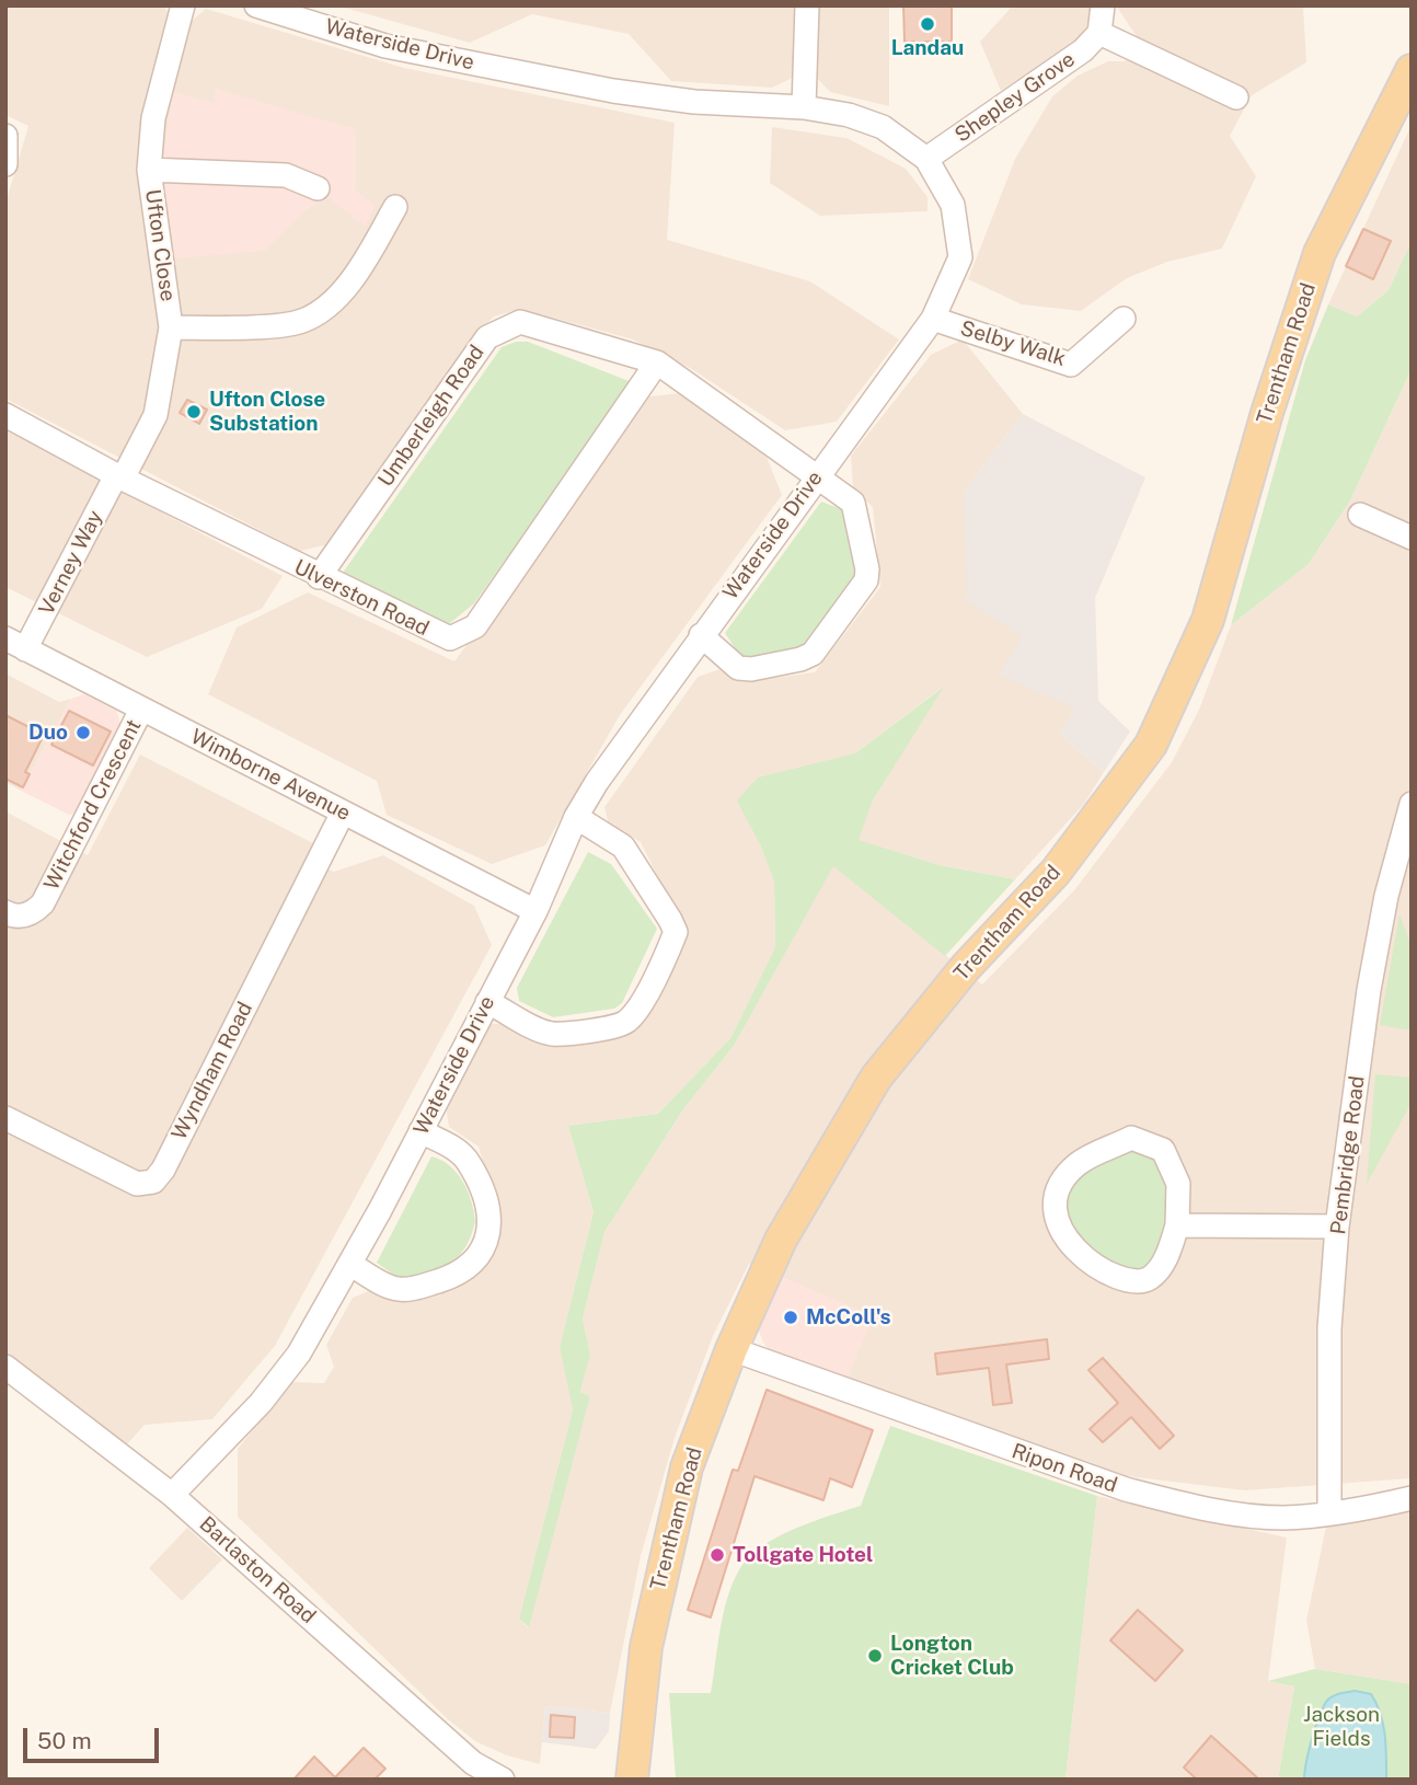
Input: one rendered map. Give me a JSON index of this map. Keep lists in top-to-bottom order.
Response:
{
  "streets": {
    "main road": ["Trentham Road"],
    "street": [
      "Waterside Drive",
      "Shepley Grove",
      "Ufton Close",
      "Selby Walk",
      "Umberleigh Road",
      "Verney Way",
      "Ulverston Road",
      "Wimborne Avenue",
      "Witchford Crescent",
      "Wyndham Road",
      "Pembridge Road",
      "Ripon Road",
      "Barlaston Road"
    ]
  },
  "crossings": [
    ["Waterside Drive", "Shepley Grove"],
    ["Waterside Drive", "Selby Walk"],
    ["Waterside Drive", "Umberleigh Road"],
    ["Waterside Drive", "Wimborne Avenue"],
    ["Waterside Drive", "Barlaston Road"],
    ["Ufton Close", "Verney Way"],
    ["Ufton Close", "Ulverston Road"],
    ["Trentham Road", "Ripon Road"],
    ["Umberleigh Road", "Ulverston Road"],
    ["Verney Way", "Ulverston Road"],
    ["Verney Way", "Wimborne Avenue"],
    ["Wimborne Avenue", "Witchford Crescent"],
    ["Wimborne Avenue", "Wyndham Road"],
    ["Pembridge Road", "Ripon Road"]
  ],
  "parks": ["Jackson Fields"],
  "places": [
    "Landau",
    "Ufton Close Substation",
    "Duo",
    "McColl's",
    "Tollgate Hotel",
    "Longton Cricket Club"
  ],
  "scale_bar": "50 m"
}
